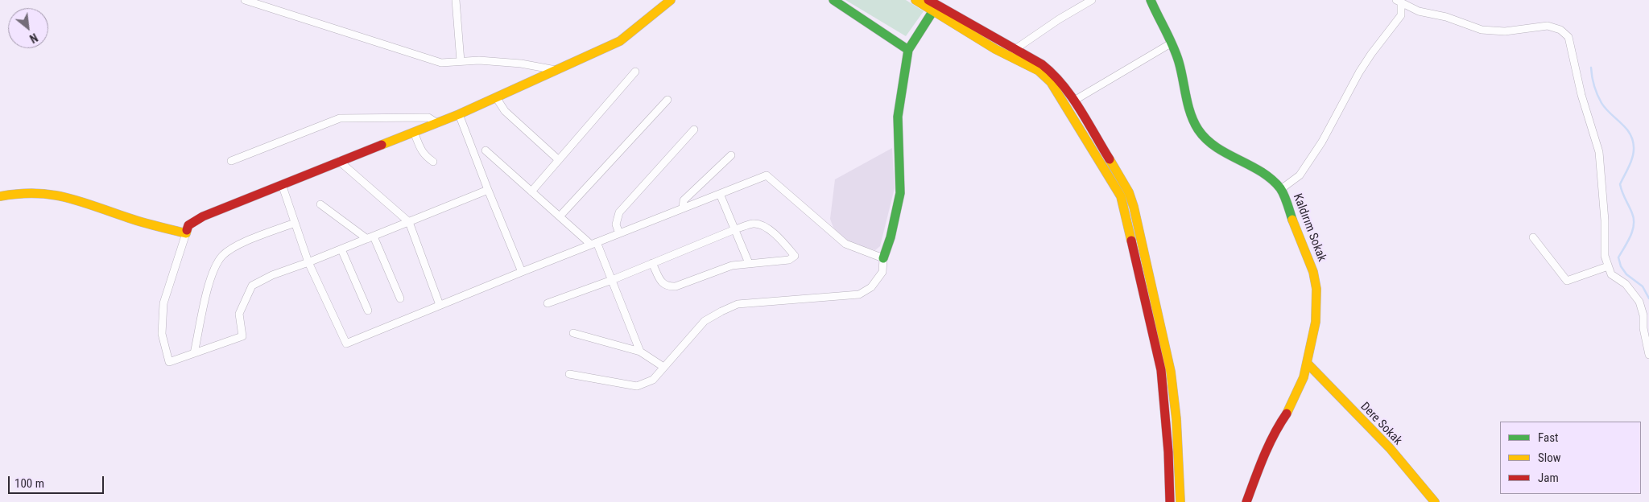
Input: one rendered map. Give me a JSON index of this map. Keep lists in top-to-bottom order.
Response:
{
  "streets": {
    "street": ["Kaldırım Sokak", "Dere Sokak"]
  },
  "crossings": [
    ["Kaldırım Sokak", "Dere Sokak"]
  ],
  "legend": ["Fast", "Slow", "Jam"],
  "scale_bar": "100 m",
  "north": "bottom right"
}
